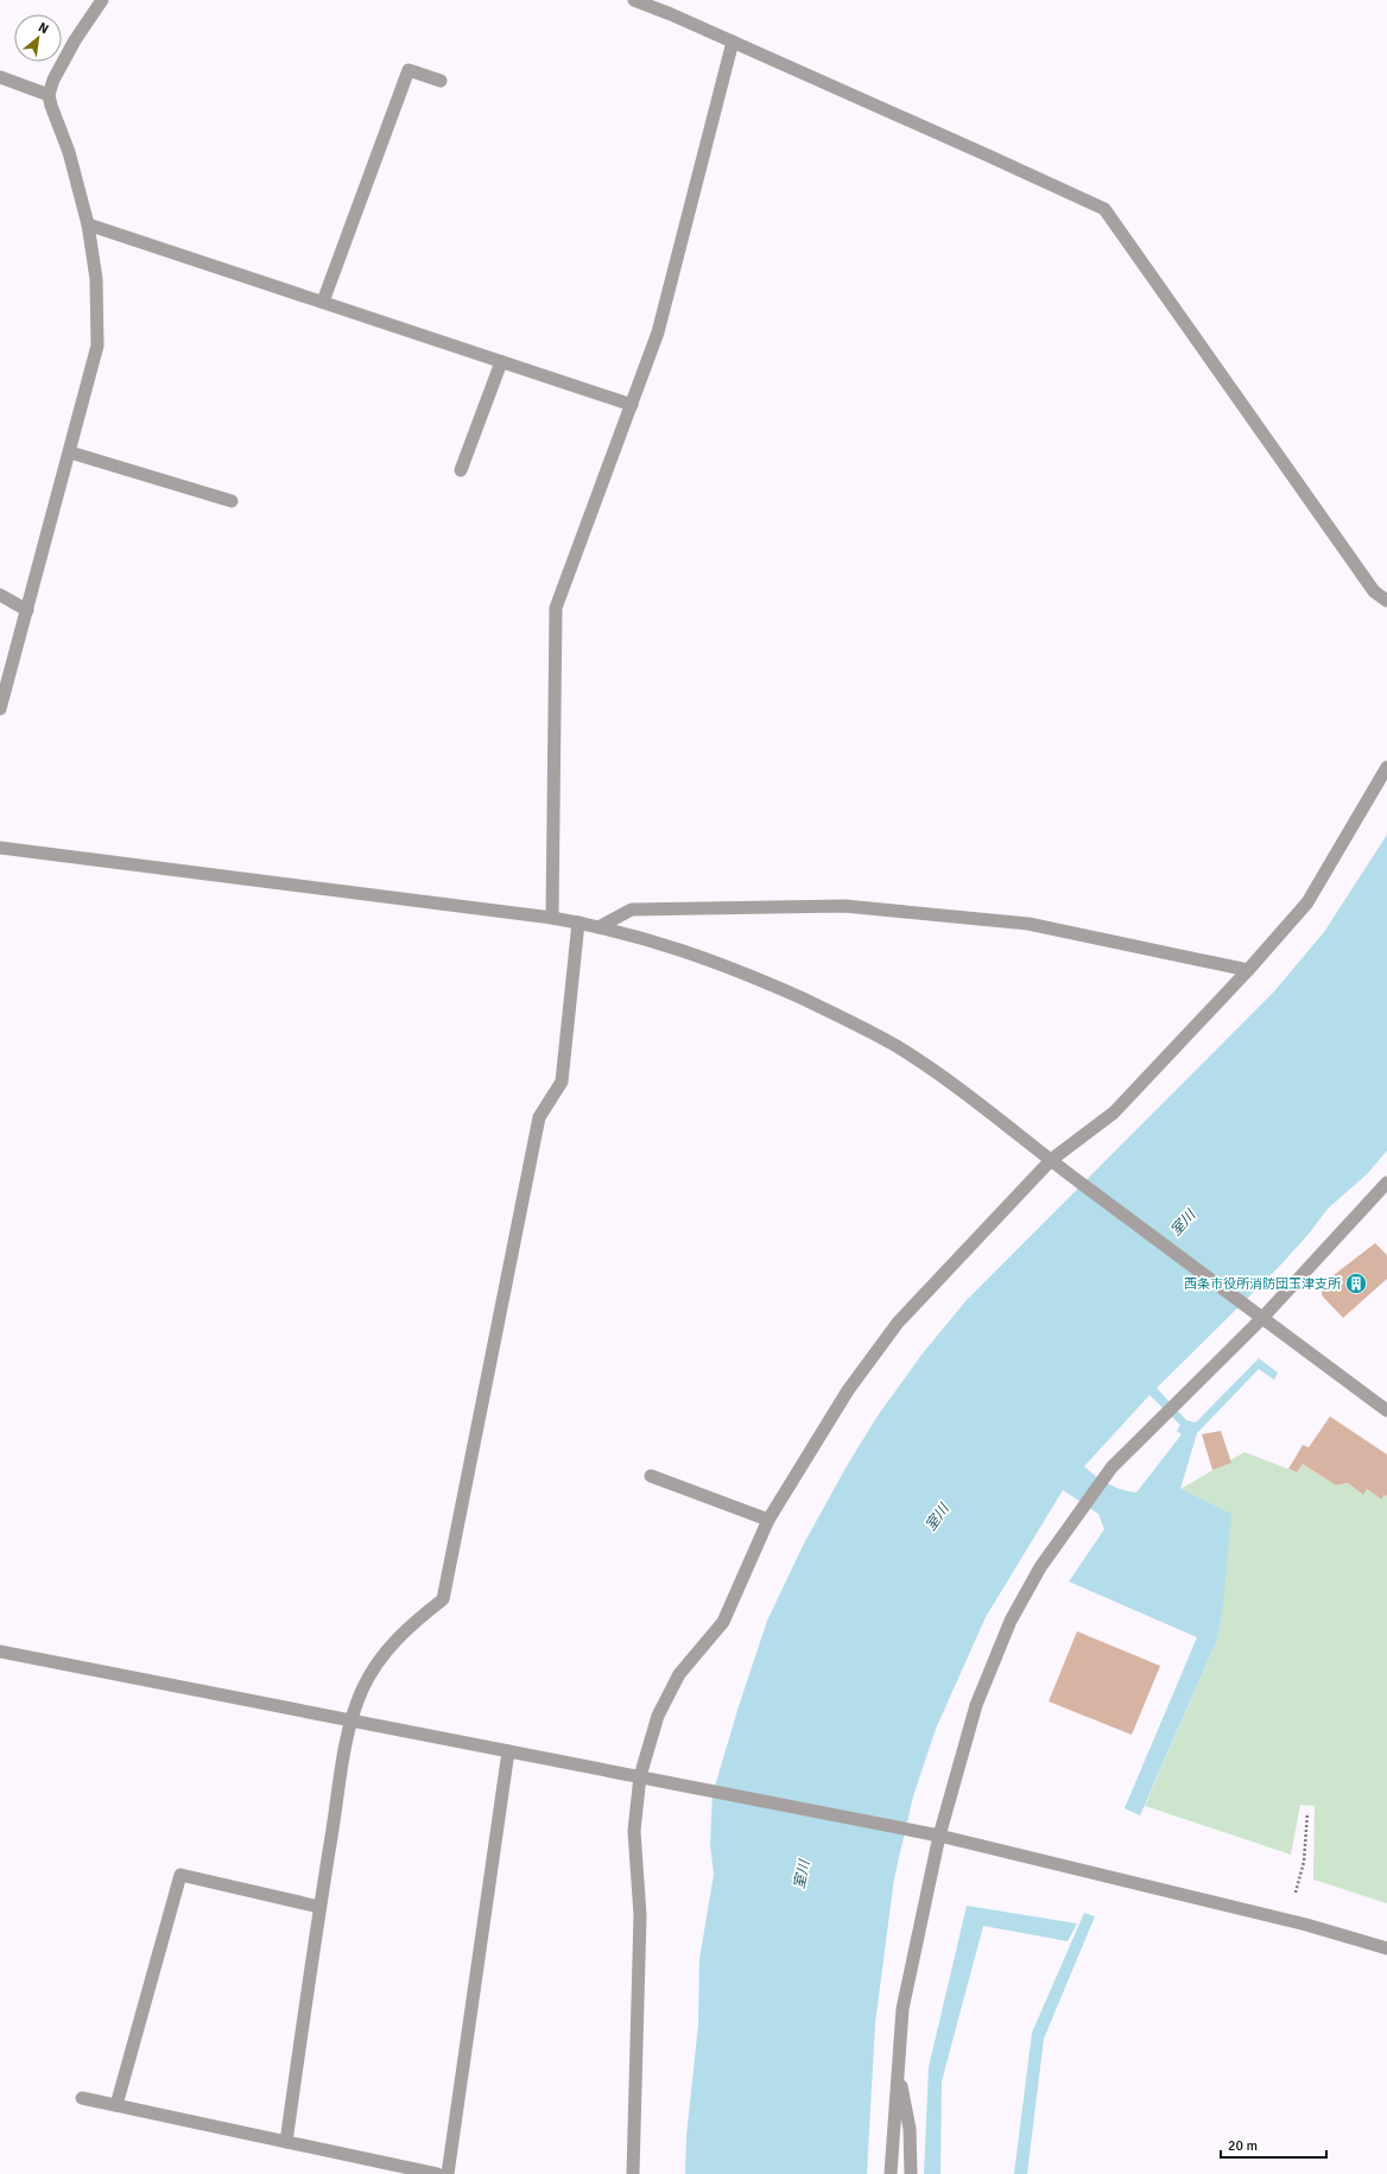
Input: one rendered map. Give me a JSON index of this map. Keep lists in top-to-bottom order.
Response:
{
  "water": ["室川"],
  "places": {
    "building": ["西条市役所消防団玉津支所"]
  },
  "scale_bar": "20 m",
  "north": "top right"
}
